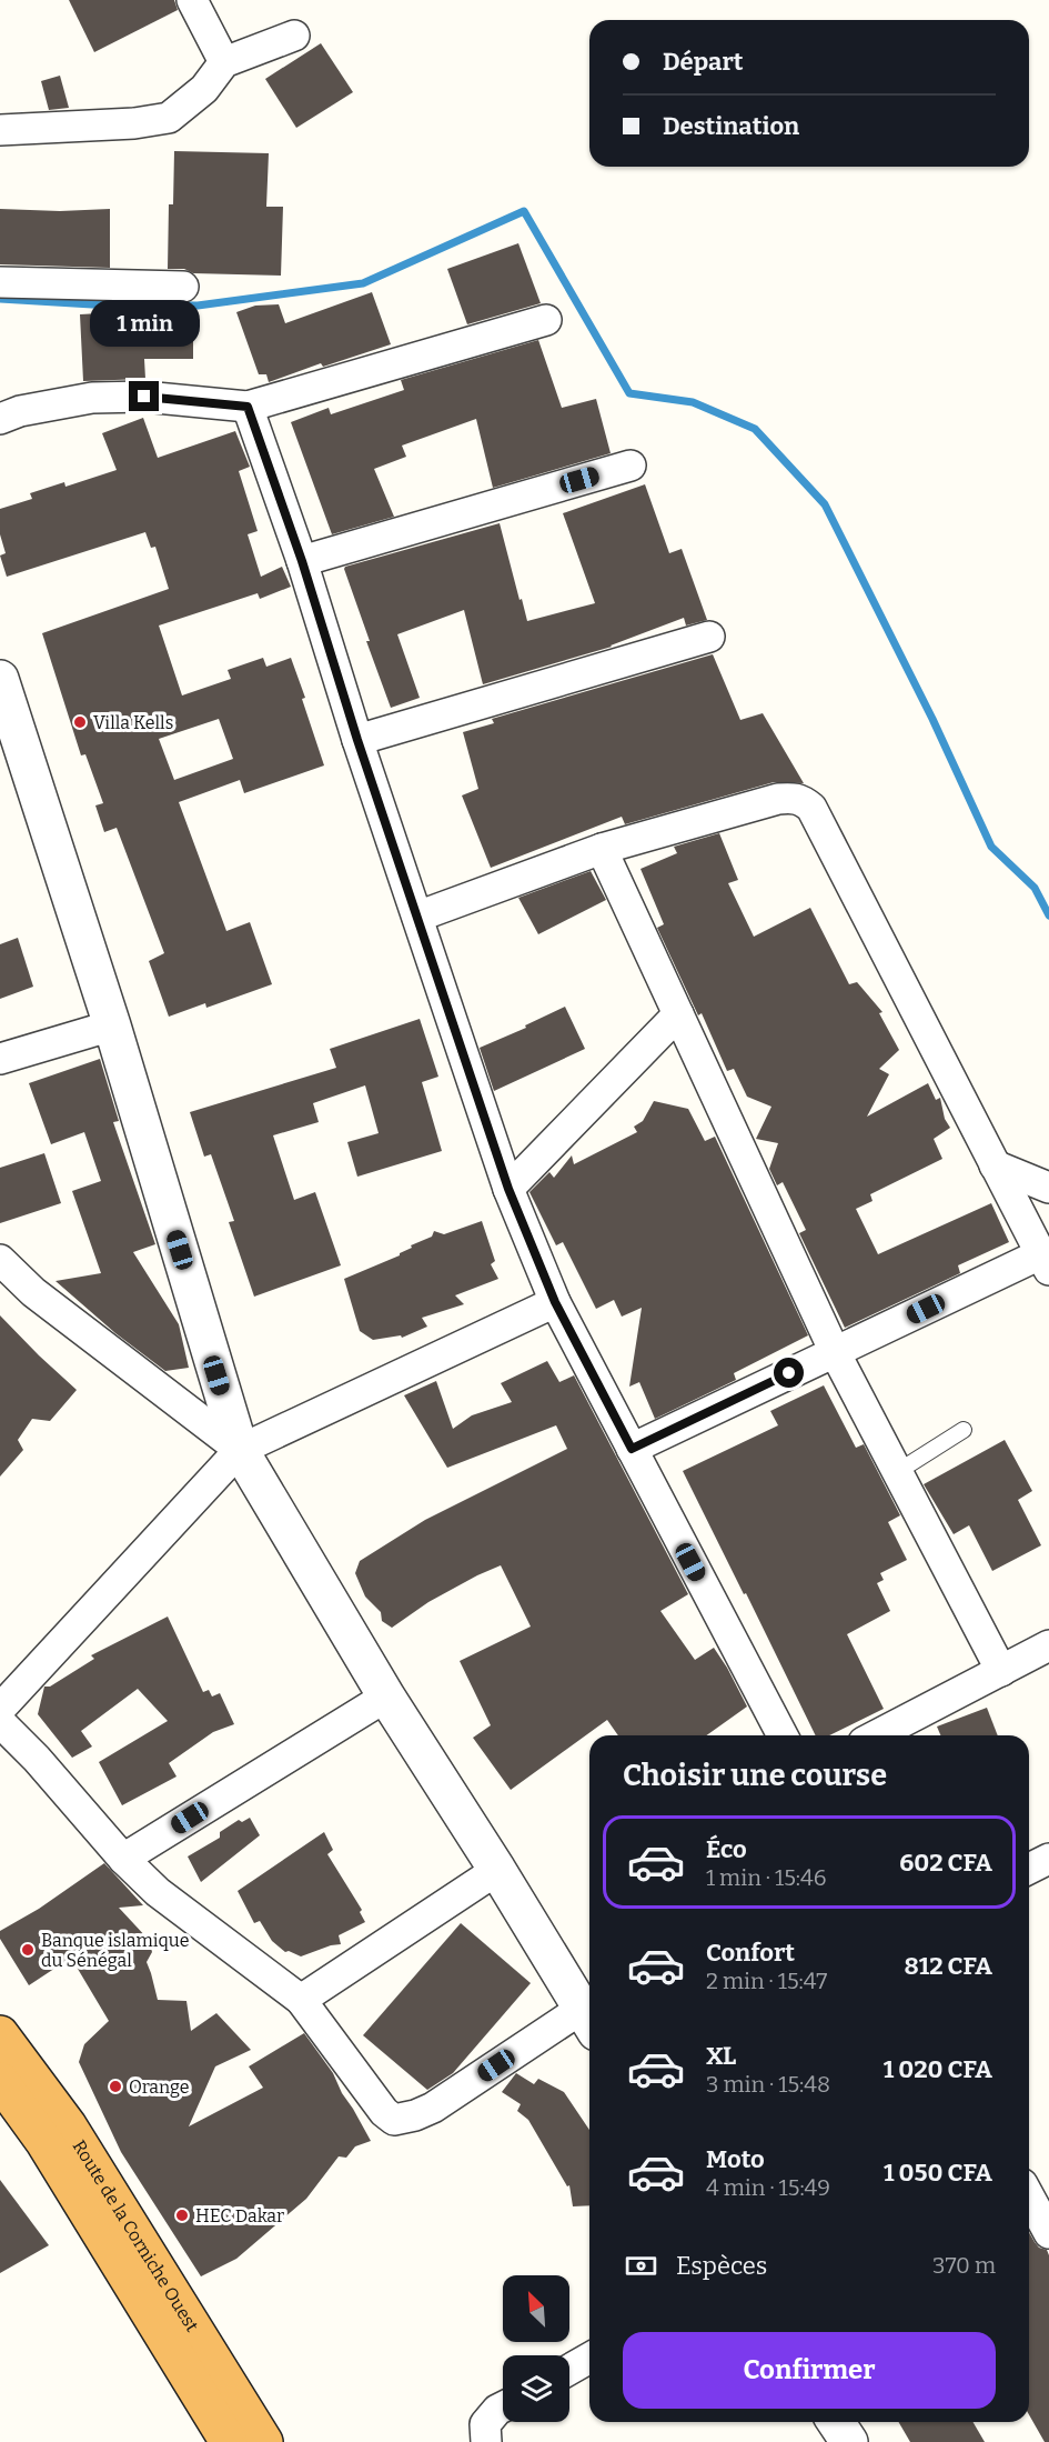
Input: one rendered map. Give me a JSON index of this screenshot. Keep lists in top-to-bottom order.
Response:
{
  "streets": {
    "highway": ["Route de la Corniche Ouest"]
  },
  "places": [
    "Villa Kells",
    "Banque islamique du Sénégal",
    "Orange",
    "HEC Dakar"
  ],
  "north": "top left",
  "page": {
    "banner": ["Départ", "Destination"],
    "bubble": "1 min",
    "heading": "Choisir une course",
    "list": [
      {
        "name": "Éco",
        "note": "1 min · 15:46",
        "value": "602 CFA"
      },
      {
        "name": "Confort",
        "note": "2 min · 15:47",
        "value": "812 CFA"
      },
      {
        "name": "XL",
        "note": "3 min · 15:48",
        "value": "1 020 CFA"
      },
      {
        "name": "Moto",
        "note": "4 min · 15:49",
        "value": "1 050 CFA"
      }
    ],
    "pay": ["Espèces", "370 m"],
    "buttons": "Confirmer"
  }
}
